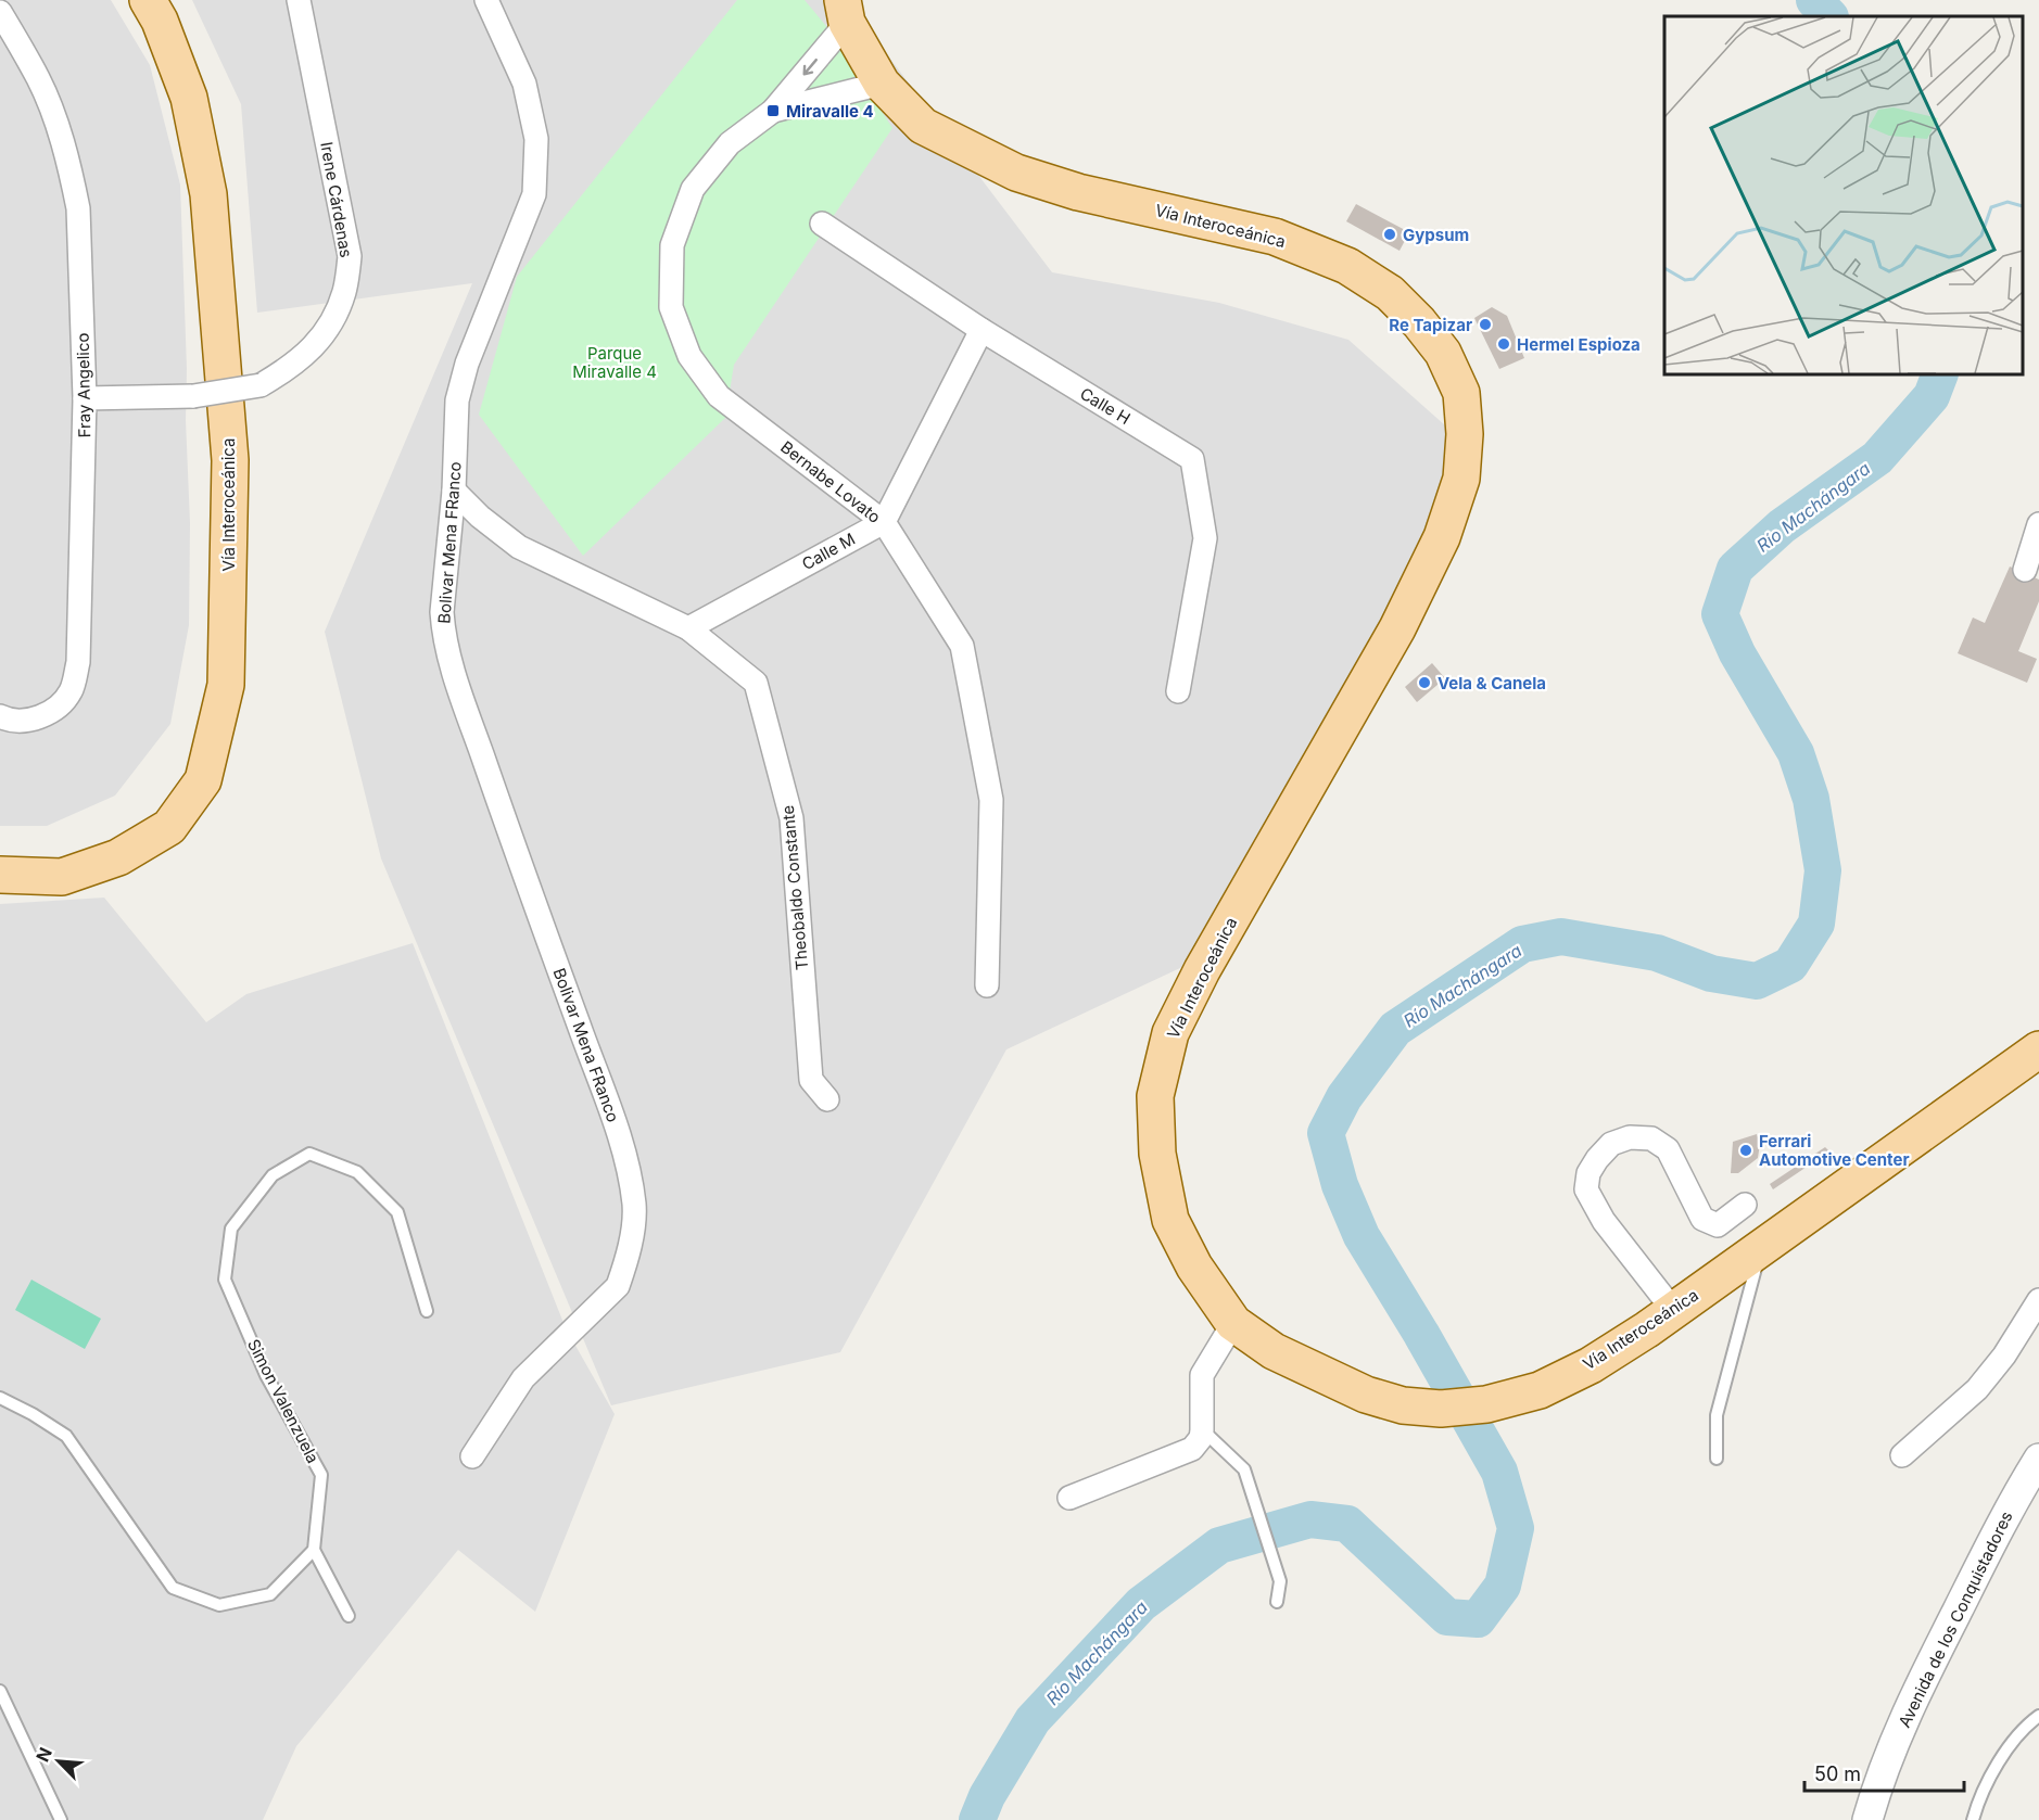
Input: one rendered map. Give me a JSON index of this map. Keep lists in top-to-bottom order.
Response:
{
  "streets": {
    "main road": ["Vía Interoceánica"],
    "street": [
      "Irene Cárdenas",
      "Fray Angelico",
      "Calle H",
      "Bernabe Lovato",
      "Bolivar Mena FRanco",
      "Calle M",
      "Theobaldo Constante",
      "Avenida de los Conquistadores"
    ],
    "lane": ["Simon Valenzuela"]
  },
  "crossings": [
    ["Irene Cárdenas", "Fray Angelico"],
    ["Vía Interoceánica", "Bernabe Lovato"],
    ["Bernabe Lovato", "Calle M"],
    ["Bolivar Mena FRanco", "Theobaldo Constante"],
    ["Calle M", "Theobaldo Constante"]
  ],
  "water": ["Río Machángara"],
  "parks": ["Parque Miravalle 4"],
  "places": {
    "transit": ["Miravalle 4"],
    "other": [
      "Gypsum",
      "Re Tapizar",
      "Hermel Espioza",
      "Vela & Canela",
      "Ferrari Automotive Center"
    ]
  },
  "scale_bar": "50 m",
  "north": "top left"
}
